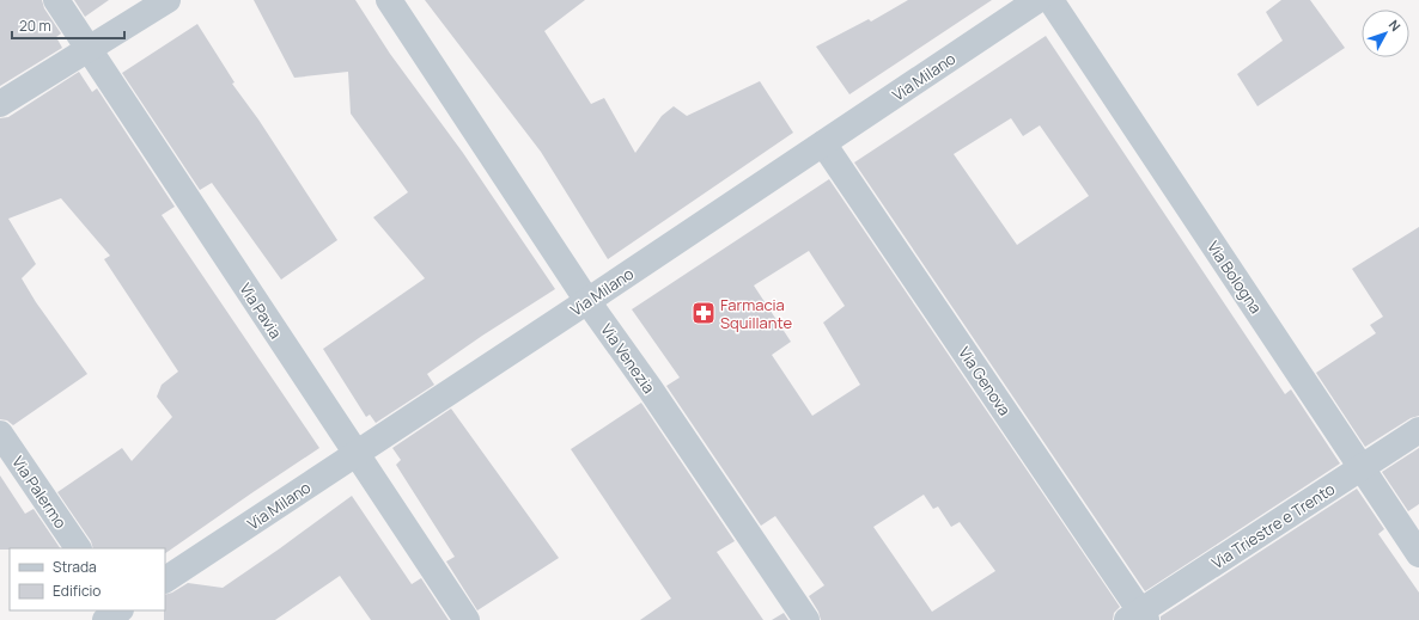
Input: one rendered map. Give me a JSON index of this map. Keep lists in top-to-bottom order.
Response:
{
  "streets": {
    "street": [
      "Via Milano",
      "Via Bologna",
      "Via Pavia",
      "Via Venezia",
      "Via Genova",
      "Via Palermo",
      "Via Triestre e Trento"
    ]
  },
  "crossings": [
    ["Via Milano", "Via Pavia"],
    ["Via Milano", "Via Venezia"],
    ["Via Milano", "Via Genova"],
    ["Via Bologna", "Via Triestre e Trento"],
    ["Via Genova", "Via Triestre e Trento"]
  ],
  "places": {
    "pharmacy": ["Farmacia Squillante"]
  },
  "legend": ["Strada", "Edificio"],
  "scale_bar": "20 m",
  "north": "top right"
}
